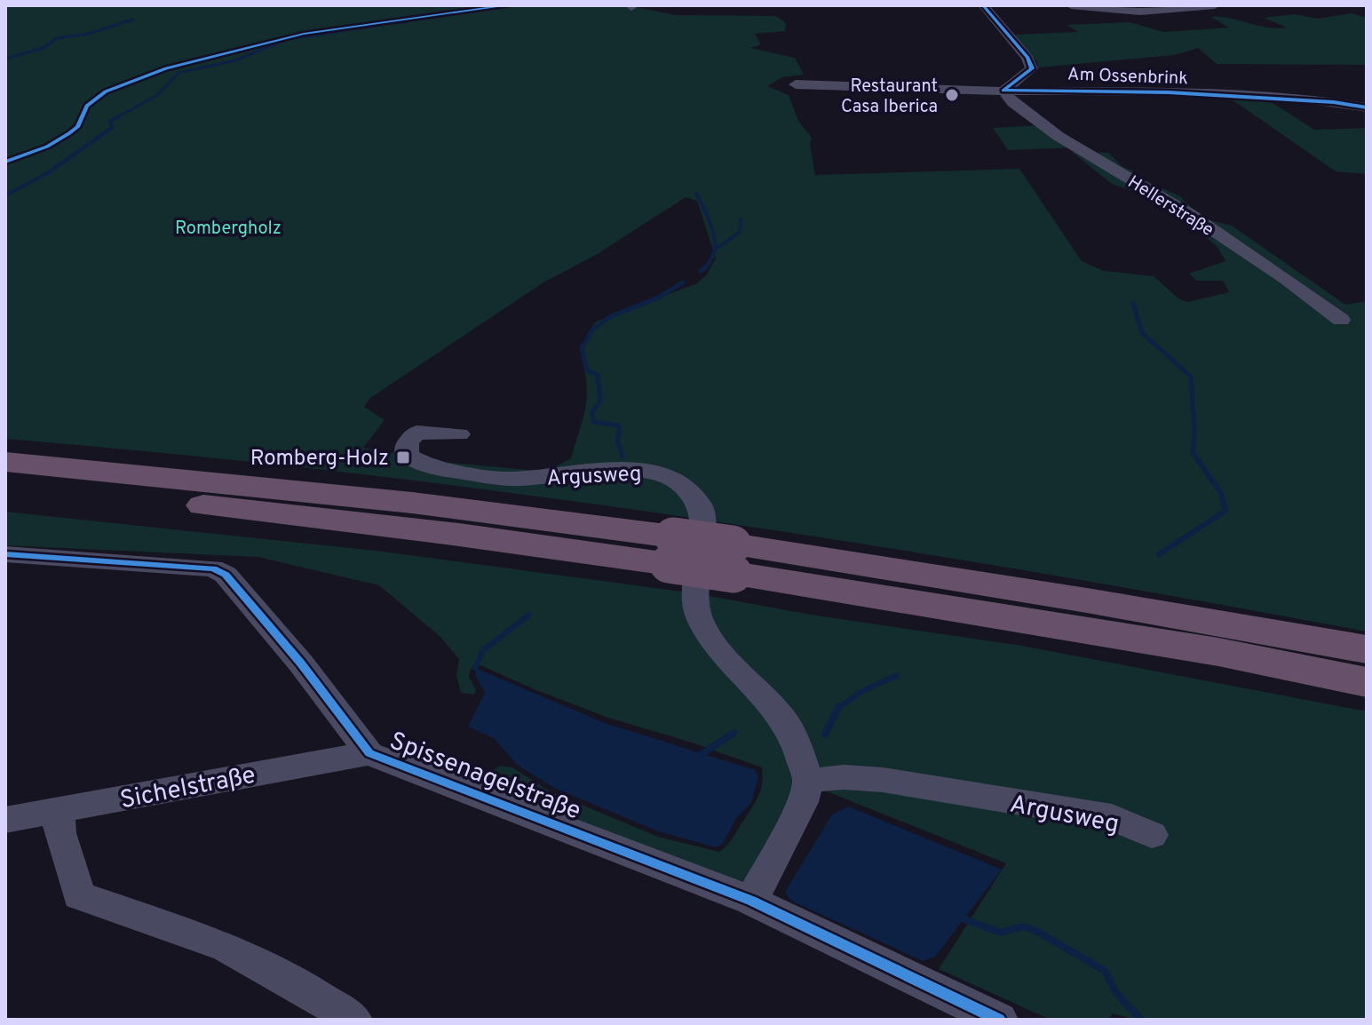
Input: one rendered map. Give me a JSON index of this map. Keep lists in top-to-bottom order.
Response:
{
  "streets": {
    "street": [
      "Am Ossenbrink",
      "Hellerstraße",
      "Argusweg",
      "Spissenagelstraße",
      "Sichelstraße"
    ]
  },
  "crossings": [
    ["Am Ossenbrink", "Hellerstraße"],
    ["Spissenagelstraße", "Sichelstraße"]
  ],
  "parks": ["Rombergholz"],
  "places": {
    "other": ["Restaurant Casa Iberica"],
    "transit": ["Romberg-Holz"]
  }
}
